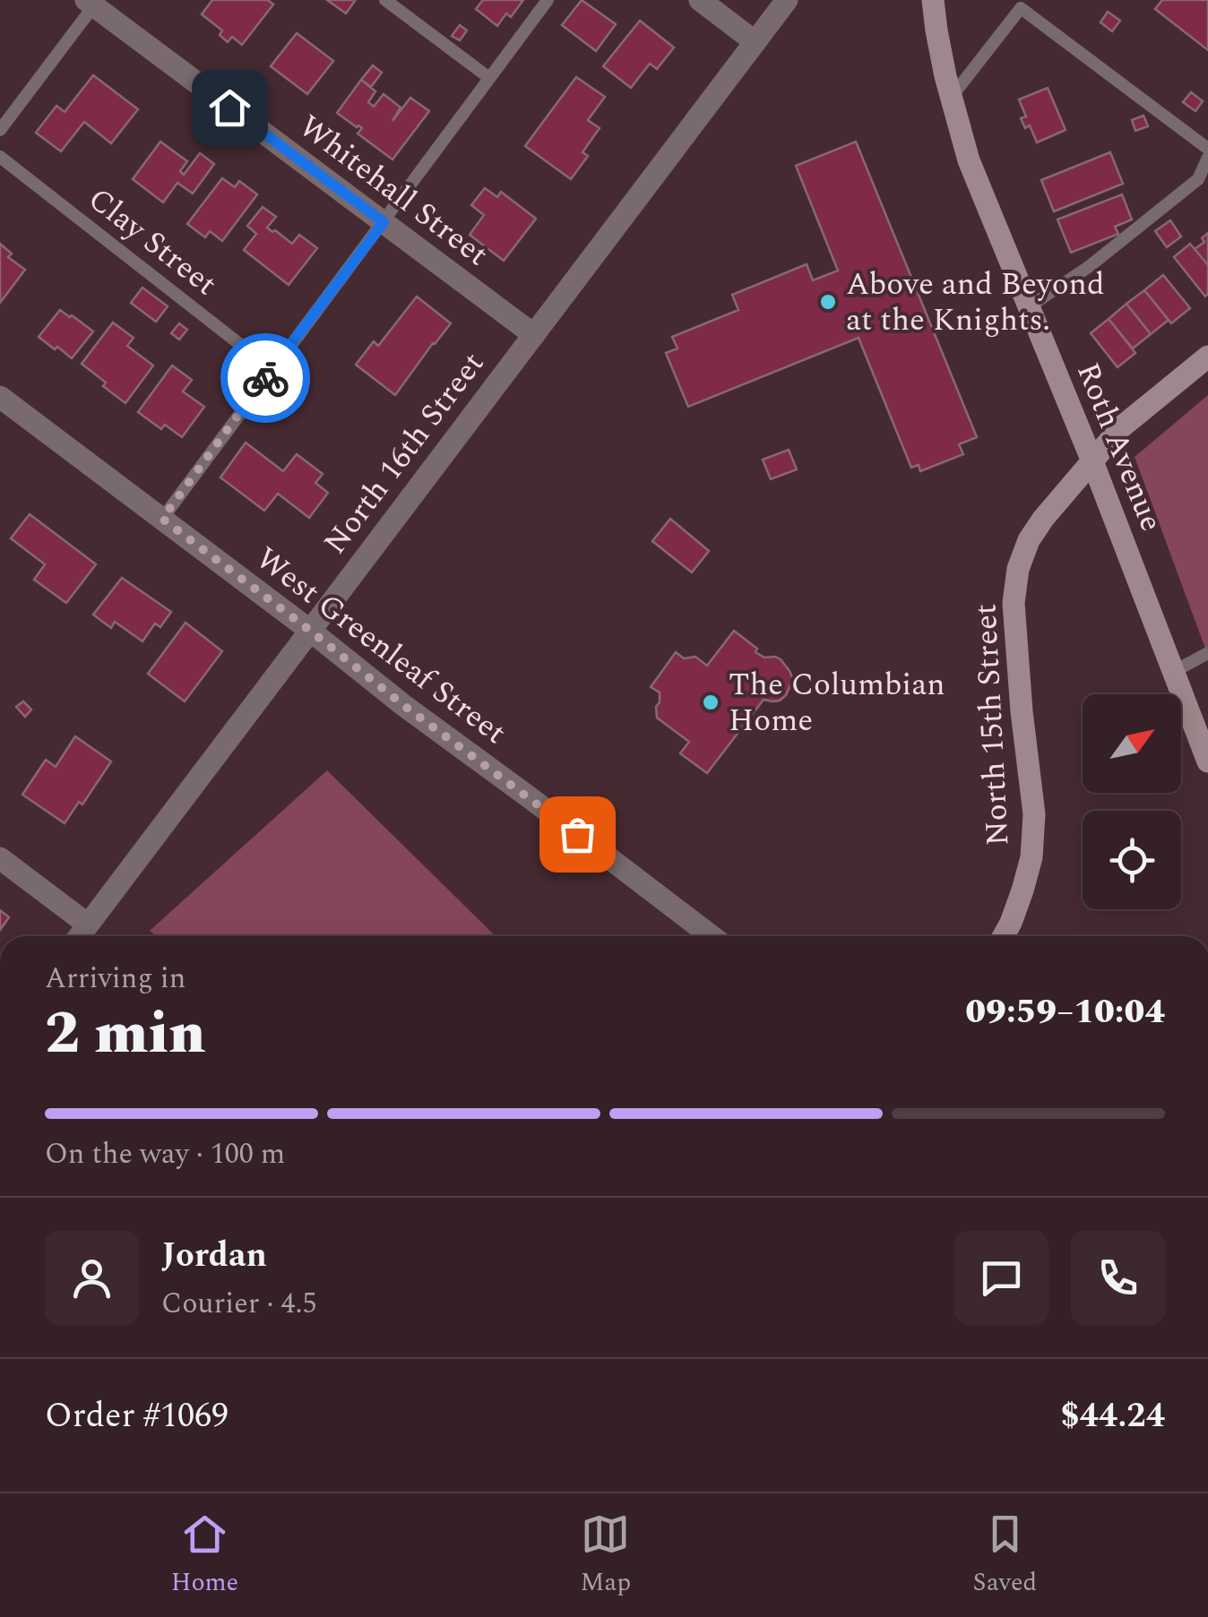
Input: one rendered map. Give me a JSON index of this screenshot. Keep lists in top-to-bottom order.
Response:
{
  "streets": {
    "main road": ["Roth Avenue", "North 15th Street"],
    "street": ["Whitehall Street", "North 16th Street", "West Greenleaf Street"],
    "lane": ["Clay Street"]
  },
  "crossings": [
    ["Whitehall Street", "North 16th Street"],
    ["Roth Avenue", "North 15th Street"],
    ["North 16th Street", "West Greenleaf Street"]
  ],
  "places": ["Above and Beyond at the Knights.", "The Columbian Home"],
  "north": "top right",
  "page": {
    "heading": ["2 min", "Arriving in", "09:59–10:04"],
    "panel": [
      "Jordan",
      "Courier · 4.5",
      "Order #1069",
      "$44.24"
    ],
    "bar": "On the way · 100 m",
    "tabs": ["Home", "Map", "Saved"]
  }
}
